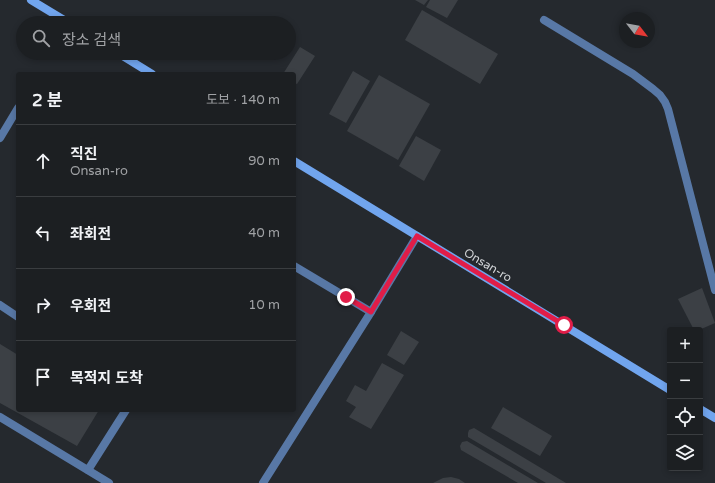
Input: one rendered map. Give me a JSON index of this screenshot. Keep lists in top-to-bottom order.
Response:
{
  "streets": {
    "street": ["Onsan-ro"]
  },
  "north": "bottom right",
  "page": {
    "search": "장소 검색",
    "heading": ["2 분", "도보 · 140 m"],
    "list": [
      ["직진", "Onsan-ro", "90 m"],
      ["좌회전", "40 m"],
      ["우회전", "10 m"],
      "목적지 도착"
    ],
    "map_buttons": ["+", "−"]
  }
}
